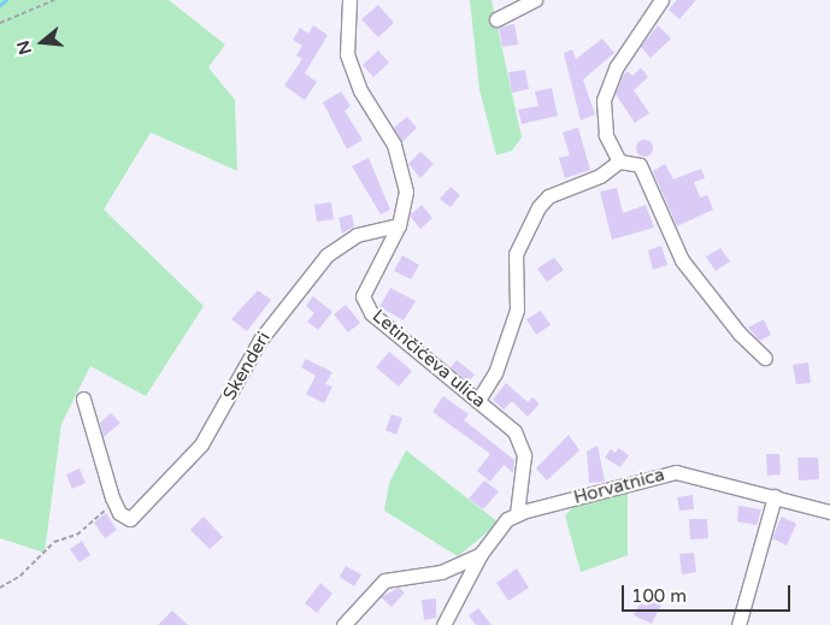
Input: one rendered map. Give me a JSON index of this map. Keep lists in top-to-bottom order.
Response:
{
  "streets": {
    "street": ["Letinčićeva ulica", "Skenderi", "Horvatnica"]
  },
  "crossings": [
    ["Letinčićeva ulica", "Skenderi"],
    ["Letinčićeva ulica", "Horvatnica"]
  ],
  "scale_bar": "100 m",
  "north": "left"
}
